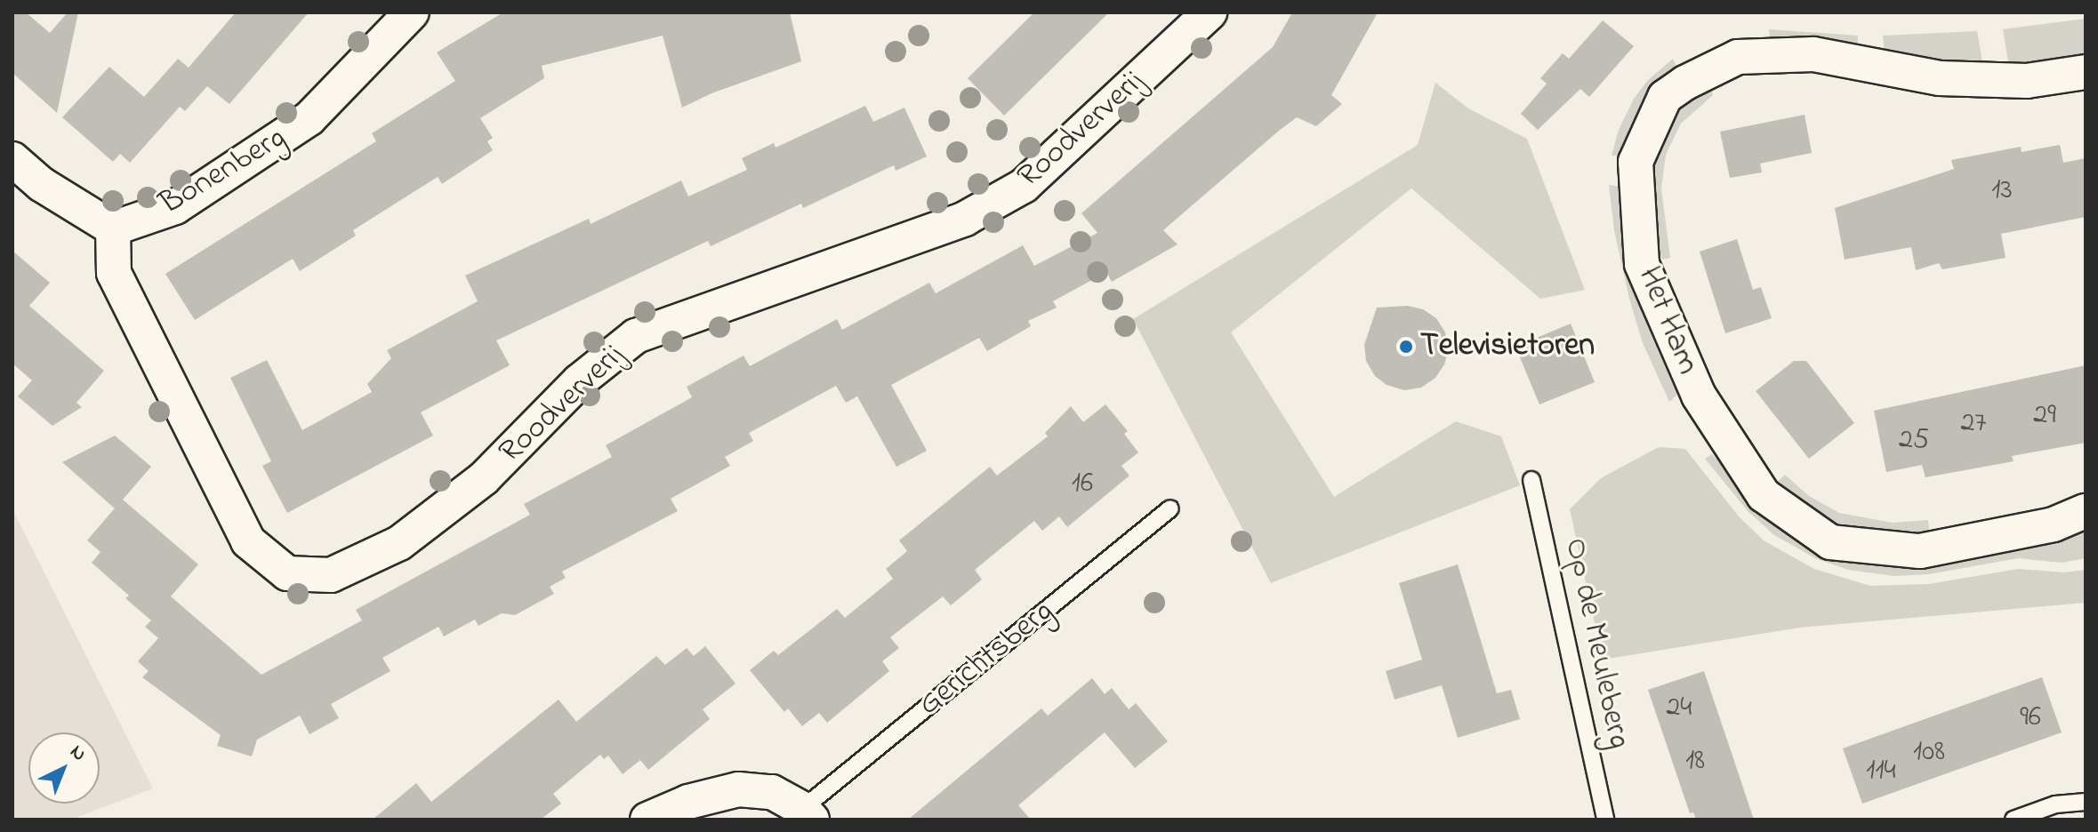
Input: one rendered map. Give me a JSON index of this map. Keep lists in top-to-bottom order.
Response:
{
  "streets": {
    "street": [
      "Roodververij",
      "Bonenberg",
      "Het Ham",
      "Gerichtsberg"
    ],
    "lane": ["Op de Meuleberg"]
  },
  "crossings": [
    ["Roodververij", "Bonenberg"]
  ],
  "places": ["Televisietoren"],
  "house_numbers": [
    "13",
    "29",
    "27",
    "25",
    "16",
    "24",
    "96",
    "108",
    "18",
    "114"
  ],
  "north": "top right"
}
